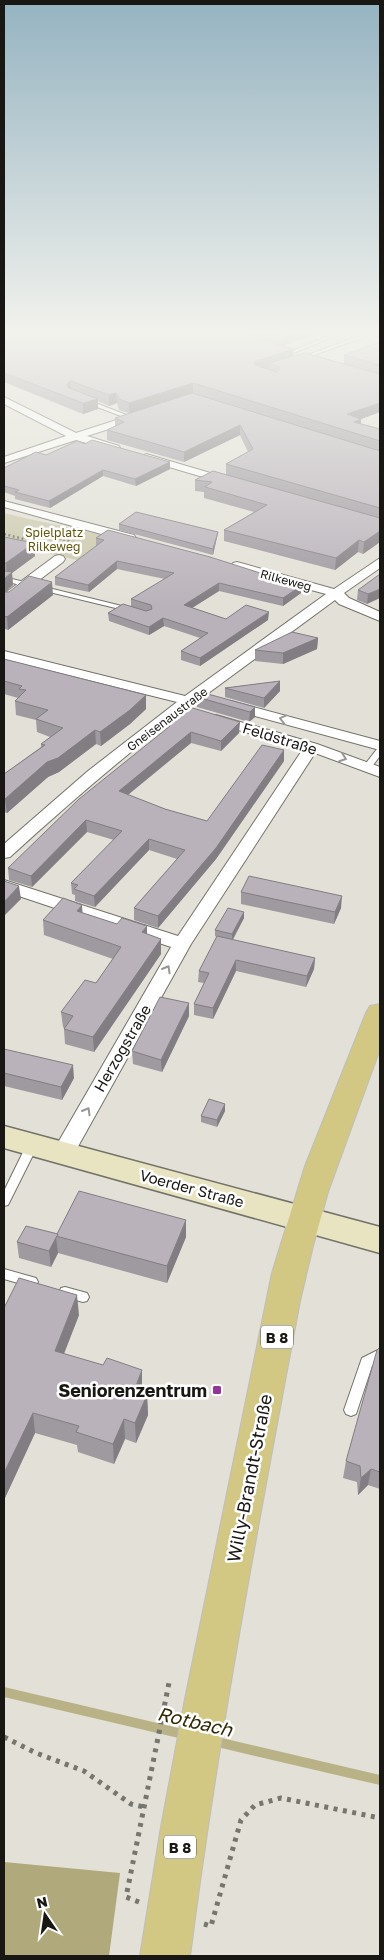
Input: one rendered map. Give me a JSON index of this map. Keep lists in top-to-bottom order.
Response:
{
  "streets": {
    "main road": ["Voerder Straße", "B 8", "Willy-Brandt-Straße"],
    "street": [
      "Rilkeweg",
      "Gneisenaustraße",
      "Feldstraße",
      "Herzogstraße"
    ]
  },
  "crossings": [
    ["Rilkeweg", "Gneisenaustraße"],
    ["Gneisenaustraße", "Feldstraße"],
    ["Feldstraße", "Herzogstraße"],
    ["Herzogstraße", "Voerder Straße"],
    ["Voerder Straße", "Willy-Brandt-Straße"]
  ],
  "one_way": ["Herzogstraße"],
  "water": ["Rotbach"],
  "parks": ["Spielplatz Rilkeweg"],
  "places": {
    "transit": ["Seniorenzentrum"]
  },
  "north": "top"
}
